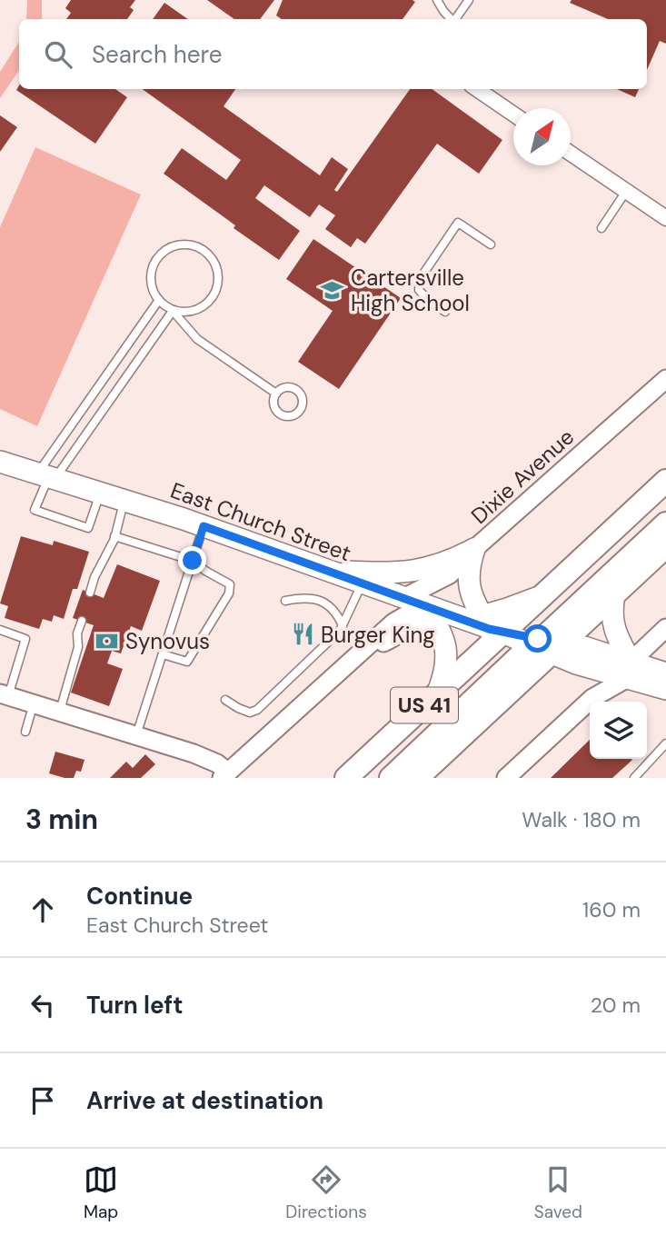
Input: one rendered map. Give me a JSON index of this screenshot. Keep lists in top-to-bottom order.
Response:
{
  "streets": {
    "main road": ["East Church Street", "US 41"],
    "street": ["Dixie Avenue"]
  },
  "crossings": [
    ["Dixie Avenue", "East Church Street"],
    ["East Church Street", "US 41"]
  ],
  "places": {
    "school or university": ["Cartersville High School"],
    "restaurant": ["Burger King"],
    "bank": ["Synovus"]
  },
  "north": "top right",
  "page": {
    "search": "Search here",
    "heading": ["3 min", "Walk · 180 m"],
    "list": [
      ["Continue", "East Church Street", "160 m"],
      ["Turn left", "20 m"],
      "Arrive at destination"
    ],
    "nav": ["Map", "Directions", "Saved"]
  }
}
